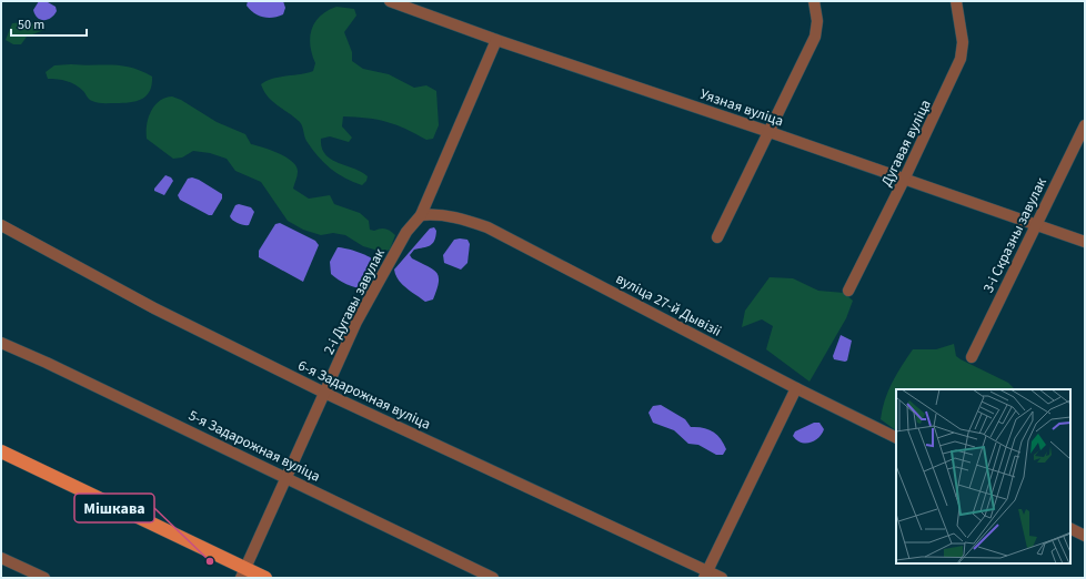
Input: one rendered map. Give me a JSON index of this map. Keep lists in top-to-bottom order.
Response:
{
  "streets": {
    "street": [
      "Уязная вуліца",
      "Дугавая вуліца",
      "3-і Скразны завулак",
      "2-і Дугавы завулак",
      "вуліца 27-й Дывізіі",
      "6-я Задарожная вуліца",
      "5-я Задарожная вуліца"
    ]
  },
  "crossings": [
    ["Уязная вуліца", "Дугавая вуліца"],
    ["Уязная вуліца", "3-і Скразны завулак"],
    ["Уязная вуліца", "2-і Дугавы завулак"],
    ["2-і Дугавы завулак", "вуліца 27-й Дывізіі"],
    ["2-і Дугавы завулак", "6-я Задарожная вуліца"],
    ["2-і Дугавы завулак", "5-я Задарожная вуліца"]
  ],
  "places": ["Мішкава"],
  "scale_bar": "50 m"
}
